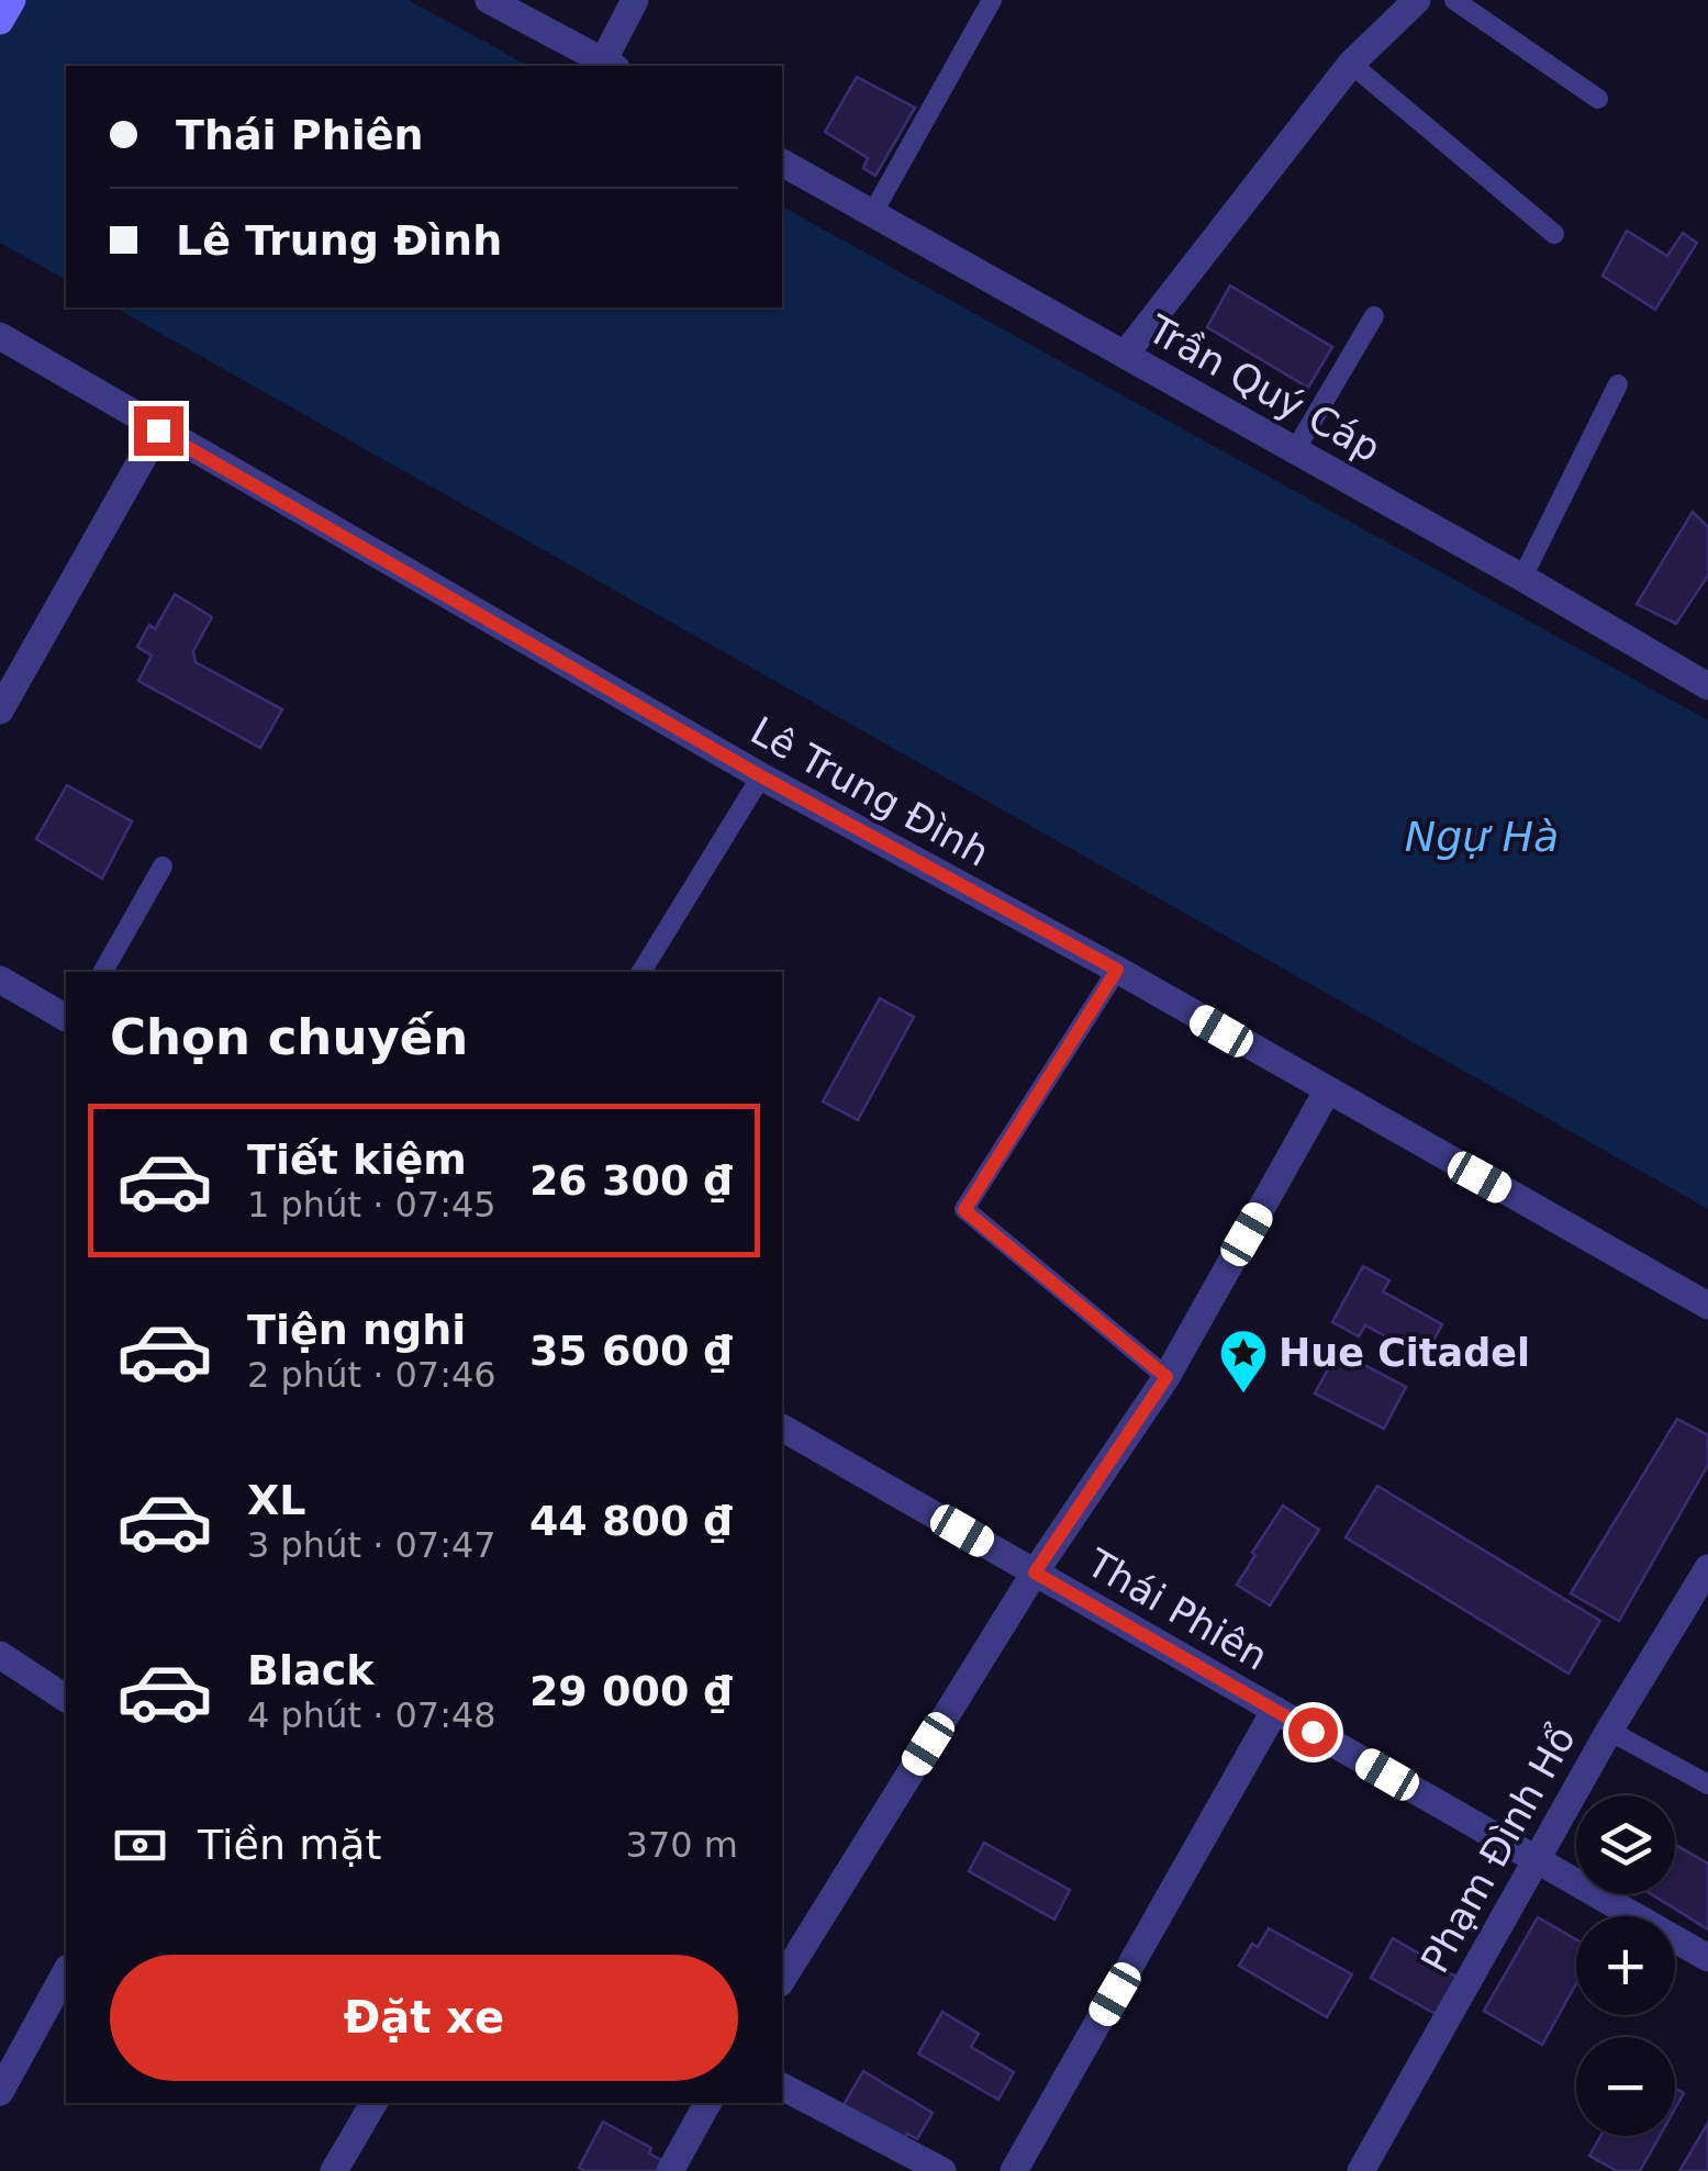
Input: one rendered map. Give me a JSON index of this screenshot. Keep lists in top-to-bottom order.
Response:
{
  "streets": {
    "street": [
      "Trần Quý Cáp",
      "Lê Trung Đình",
      "Thái Phiên",
      "Phạm Đình Hổ"
    ]
  },
  "crossings": [
    ["Thái Phiên", "Phạm Đình Hổ"]
  ],
  "water": ["Ngự Hà"],
  "places": {
    "place": ["Hue Citadel"]
  },
  "page": {
    "banner": ["Thái Phiên", "Lê Trung Đình"],
    "heading": "Chọn chuyến",
    "list": [
      {
        "name": "Tiết kiệm",
        "note": "1 phút · 07:45",
        "value": "26 300 ₫"
      },
      {
        "name": "Tiện nghi",
        "note": "2 phút · 07:46",
        "value": "35 600 ₫"
      },
      {
        "name": "XL",
        "note": "3 phút · 07:47",
        "value": "44 800 ₫"
      },
      {
        "name": "Black",
        "note": "4 phút · 07:48",
        "value": "29 000 ₫"
      }
    ],
    "pay": ["Tiền mặt", "370 m"],
    "map_buttons": ["+", "−"],
    "buttons": "Đặt xe"
  }
}
